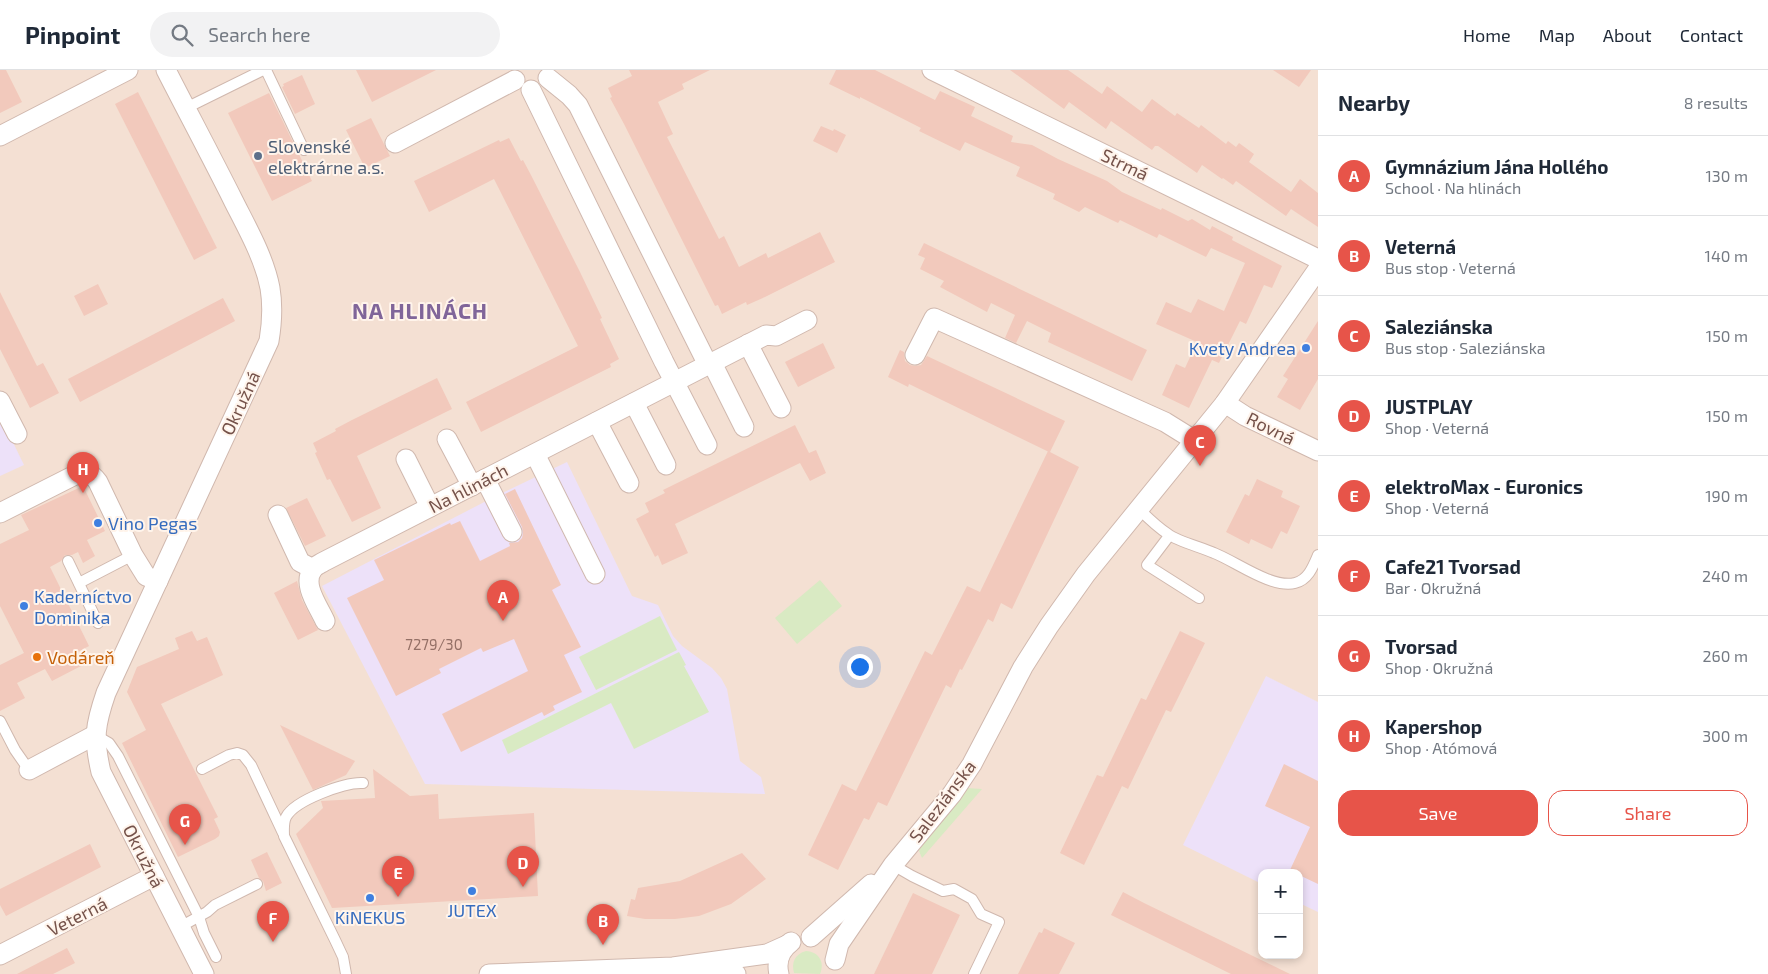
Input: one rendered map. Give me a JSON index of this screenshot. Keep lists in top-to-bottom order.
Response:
{
  "streets": {
    "street": [
      "Strmá",
      "Okružná",
      "Rovná",
      "Na hlinách",
      "Saleziánska",
      "Veterná"
    ]
  },
  "crossings": [
    ["Okružná", "Veterná"],
    ["Rovná", "Saleziánska"]
  ],
  "districts": ["NA HLINÁCH"],
  "places": [
    "Slovenské elektrárne a.s.",
    "Kvety Andrea",
    "Vino Pegas",
    "Kaderníctvo Dominika",
    "Vodáreň",
    "JUTEX",
    "KiNEKUS"
  ],
  "house_numbers": ["7279/30"],
  "page": {
    "header": "Pinpoint",
    "search": "Search here",
    "nav": [
      "Home",
      "Map",
      "About",
      "Contact"
    ],
    "heading": ["Nearby", "8 results"],
    "list": [
      {
        "mark": "A",
        "name": "Gymnázium Jána Hollého",
        "note": "School · Na hlinách",
        "value": "130 m"
      },
      {
        "mark": "B",
        "name": "Veterná",
        "note": "Bus stop · Veterná",
        "value": "140 m"
      },
      {
        "mark": "C",
        "name": "Saleziánska",
        "note": "Bus stop · Saleziánska",
        "value": "150 m"
      },
      {
        "mark": "D",
        "name": "JUSTPLAY",
        "note": "Shop · Veterná",
        "value": "150 m"
      },
      {
        "mark": "E",
        "name": "elektroMax - Euronics",
        "note": "Shop · Veterná",
        "value": "190 m"
      },
      {
        "mark": "F",
        "name": "Cafe21 Tvorsad",
        "note": "Bar · Okružná",
        "value": "240 m"
      },
      {
        "mark": "G",
        "name": "Tvorsad",
        "note": "Shop · Okružná",
        "value": "260 m"
      },
      {
        "mark": "H",
        "name": "Kapershop",
        "note": "Shop · Atómová",
        "value": "300 m"
      }
    ],
    "pins": [
      "C",
      "H",
      "A",
      "G",
      "D",
      "E",
      "F",
      "B"
    ],
    "buttons": ["Save", "Share"],
    "map_buttons": ["+", "−"]
  }
}
